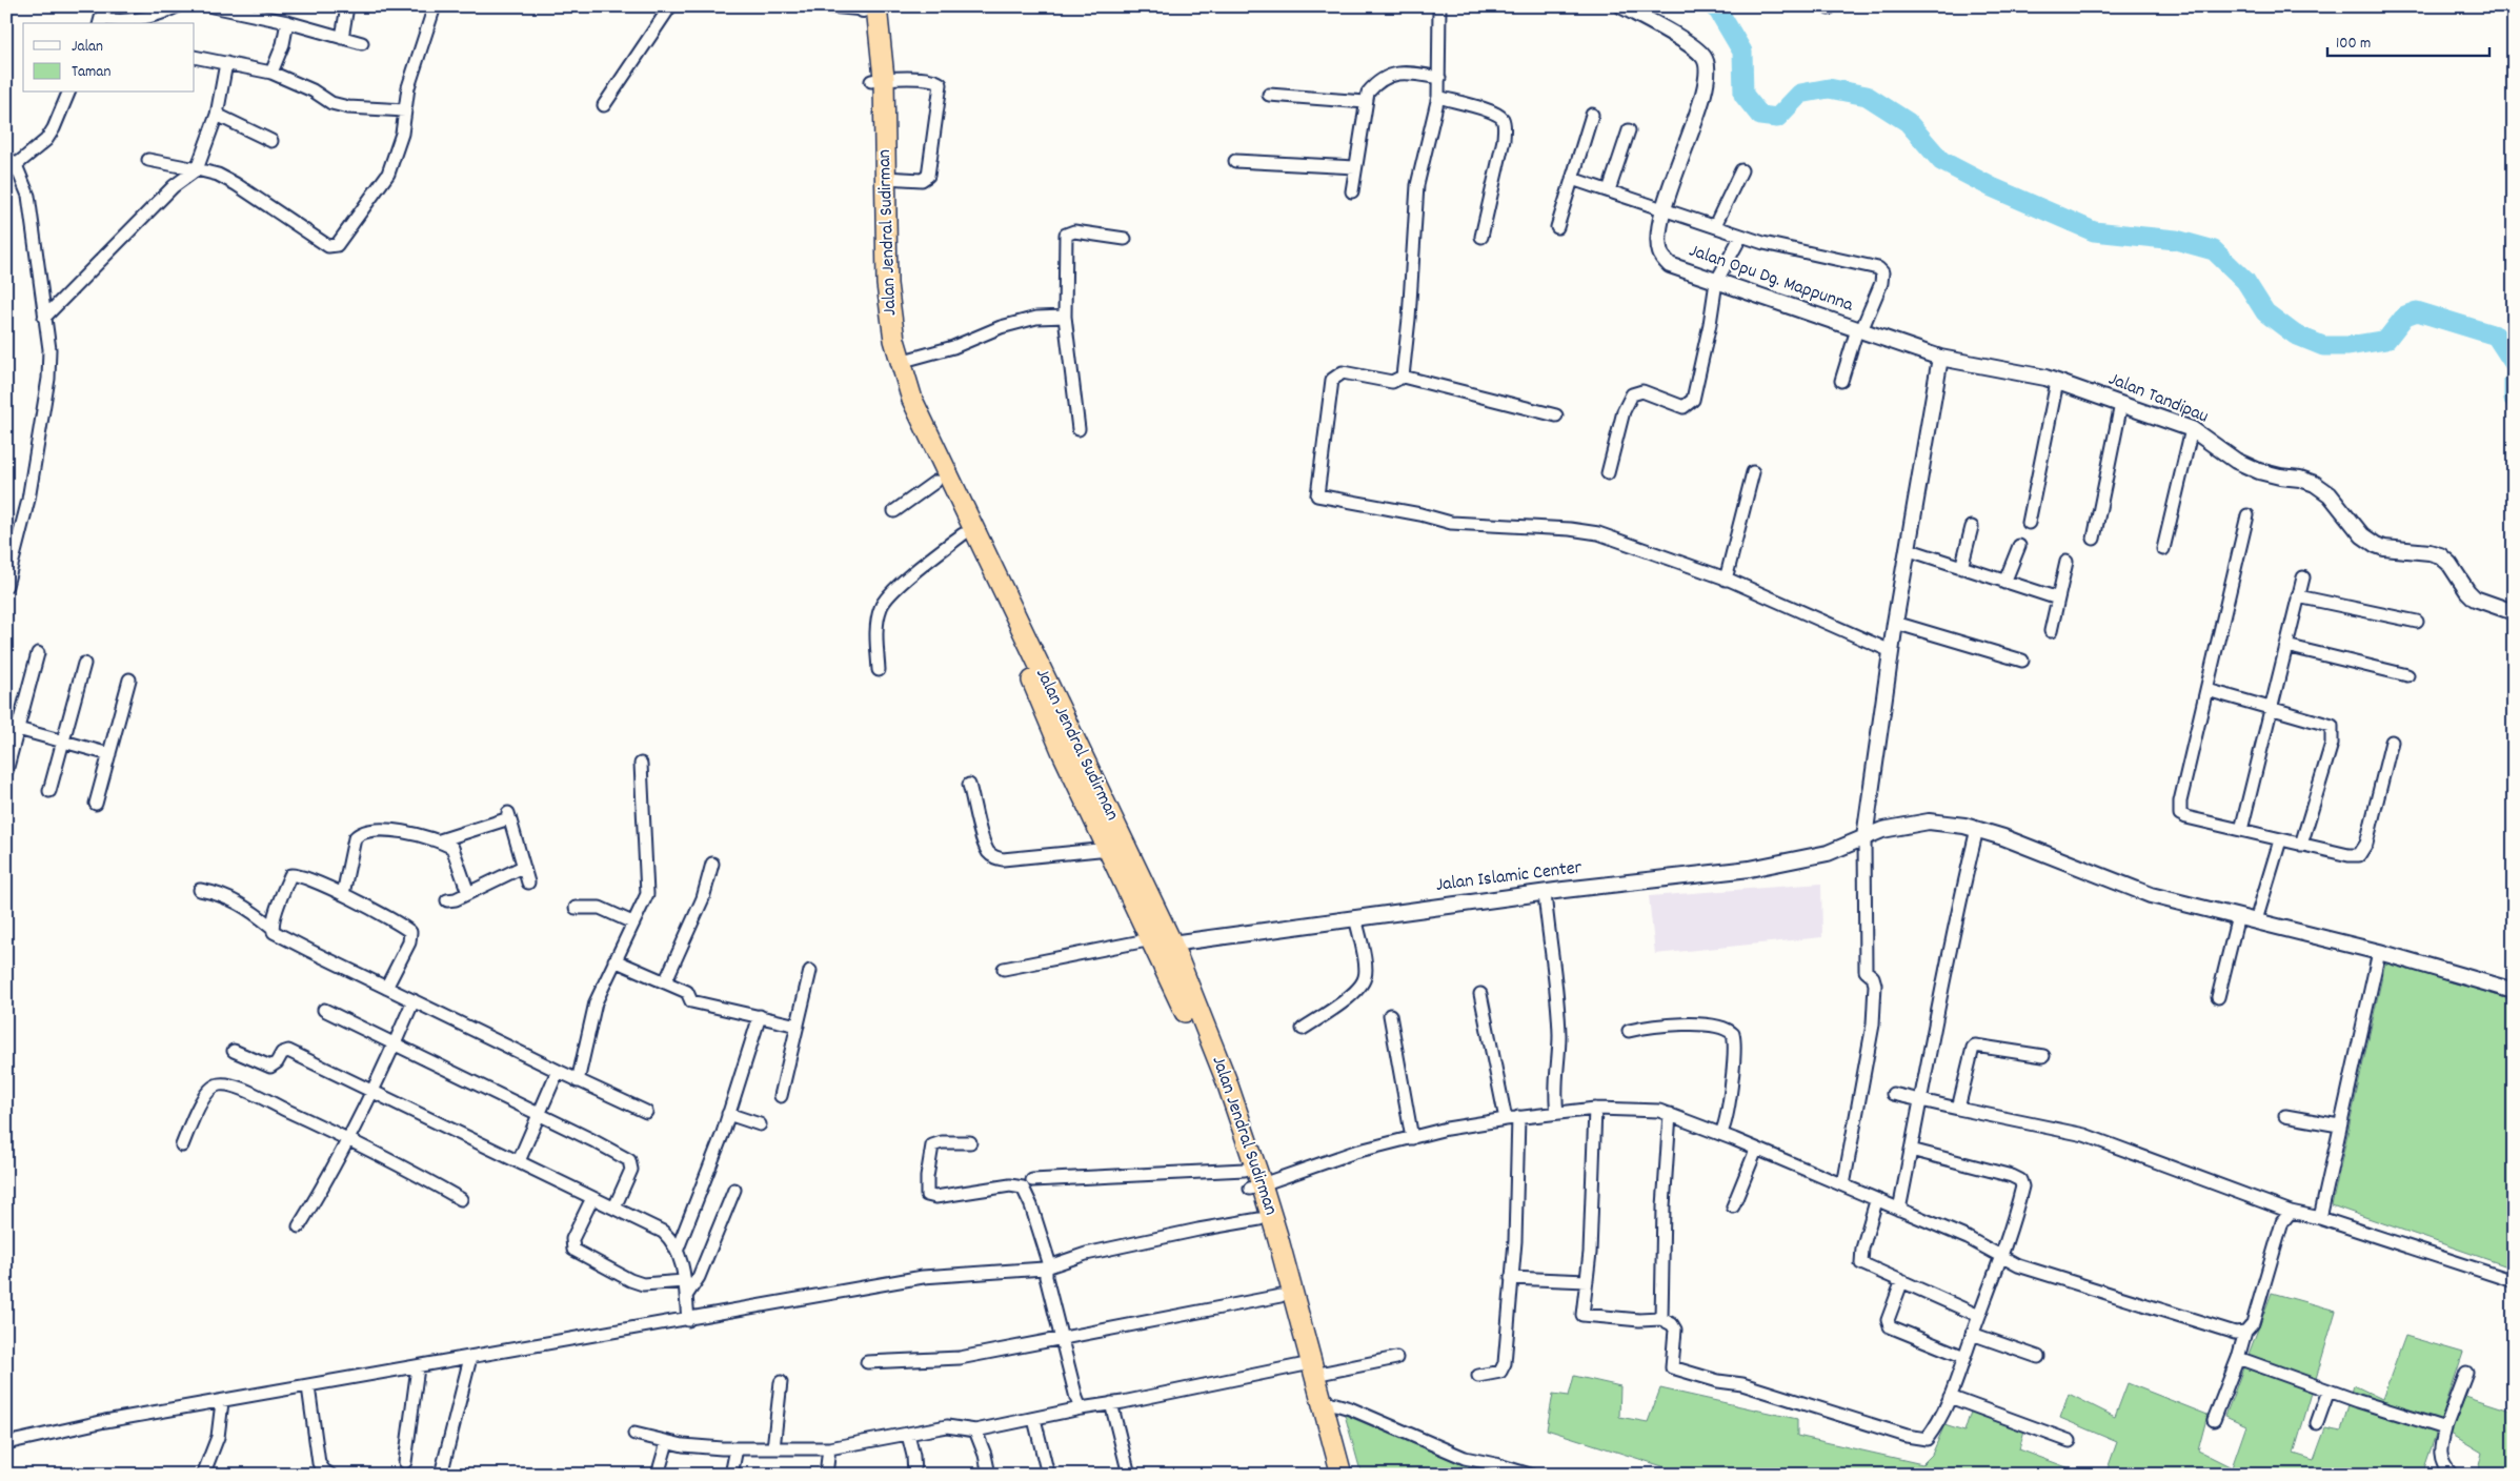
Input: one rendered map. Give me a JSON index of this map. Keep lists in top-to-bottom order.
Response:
{
  "streets": {
    "highway": ["Jalan Jendral Sudirman"],
    "street": ["Jalan Opu Dg. Mappunna", "Jalan Tandipau", "Jalan Islamic Center"]
  },
  "crossings": [
    ["Jalan Jendral Sudirman", "Jalan Islamic Center"],
    ["Jalan Opu Dg. Mappunna", "Jalan Tandipau"]
  ],
  "legend": ["Jalan", "Taman"],
  "scale_bar": "100 m"
}
